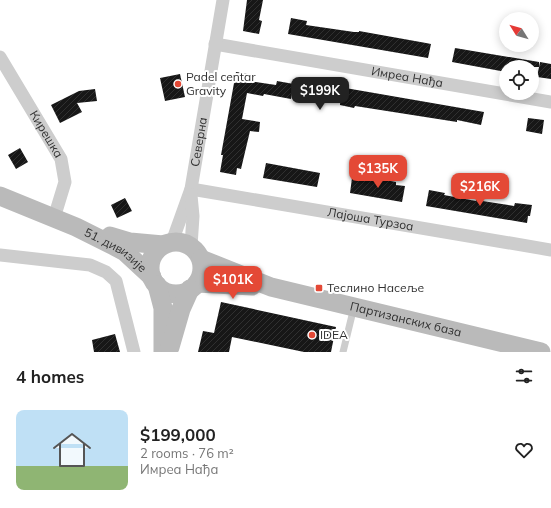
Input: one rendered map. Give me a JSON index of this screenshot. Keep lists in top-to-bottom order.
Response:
{
  "streets": {
    "street": [
      "Имреа Нађа",
      "Кирешка",
      "Северна",
      "Лајоша Турзоа",
      "51. дивизије",
      "Партизанских база"
    ]
  },
  "crossings": [
    ["Имреа Нађа", "Северна"],
    ["Кирешка", "51. дивизије"],
    ["Северна", "Лајоша Турзоа"],
    ["Северна", "51. дивизије"],
    ["Северна", "Партизанских база"],
    ["51. дивизије", "Партизанских база"]
  ],
  "places": {
    "other": ["Padel centar Gravity", "IDEA"],
    "transit": ["Теслино Насеље"]
  },
  "north": "top left",
  "page": {
    "price": [
      "$199K",
      "$135K",
      "$216K",
      "$101K"
    ],
    "heading": "4 homes",
    "list": [
      {
        "name": "$199,000",
        "note": "2 rooms · 76 m² · Имреа Нађа"
      }
    ]
  }
}
